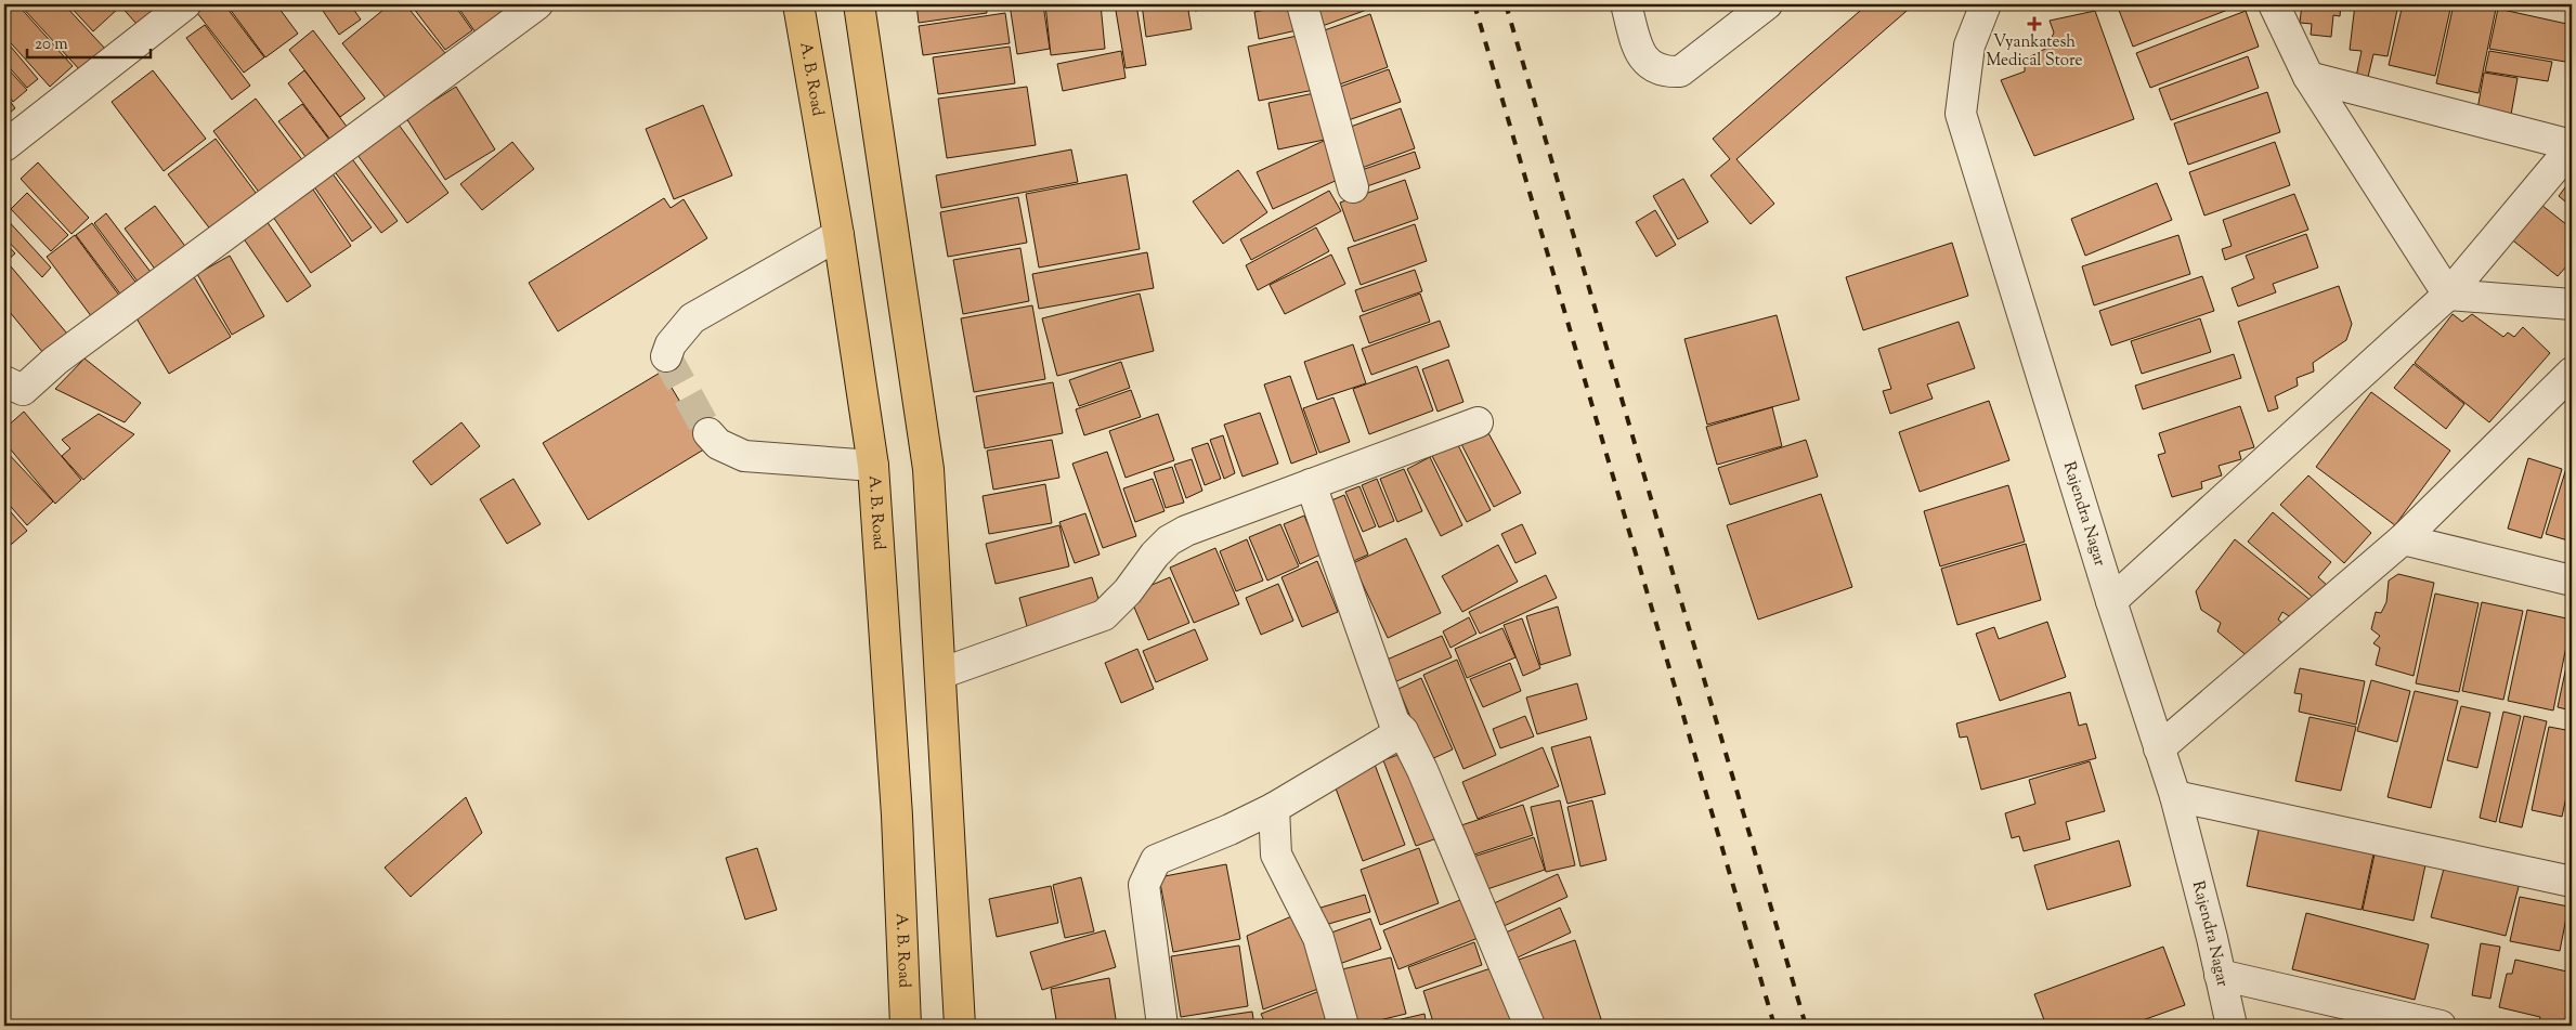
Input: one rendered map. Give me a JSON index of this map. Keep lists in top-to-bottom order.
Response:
{
  "streets": {
    "main road": ["A. B. Road"],
    "street": ["Rajendra Nagar"]
  },
  "places": {
    "health": ["Vyankatesh Medical Store"]
  },
  "scale_bar": "20 m"
}
